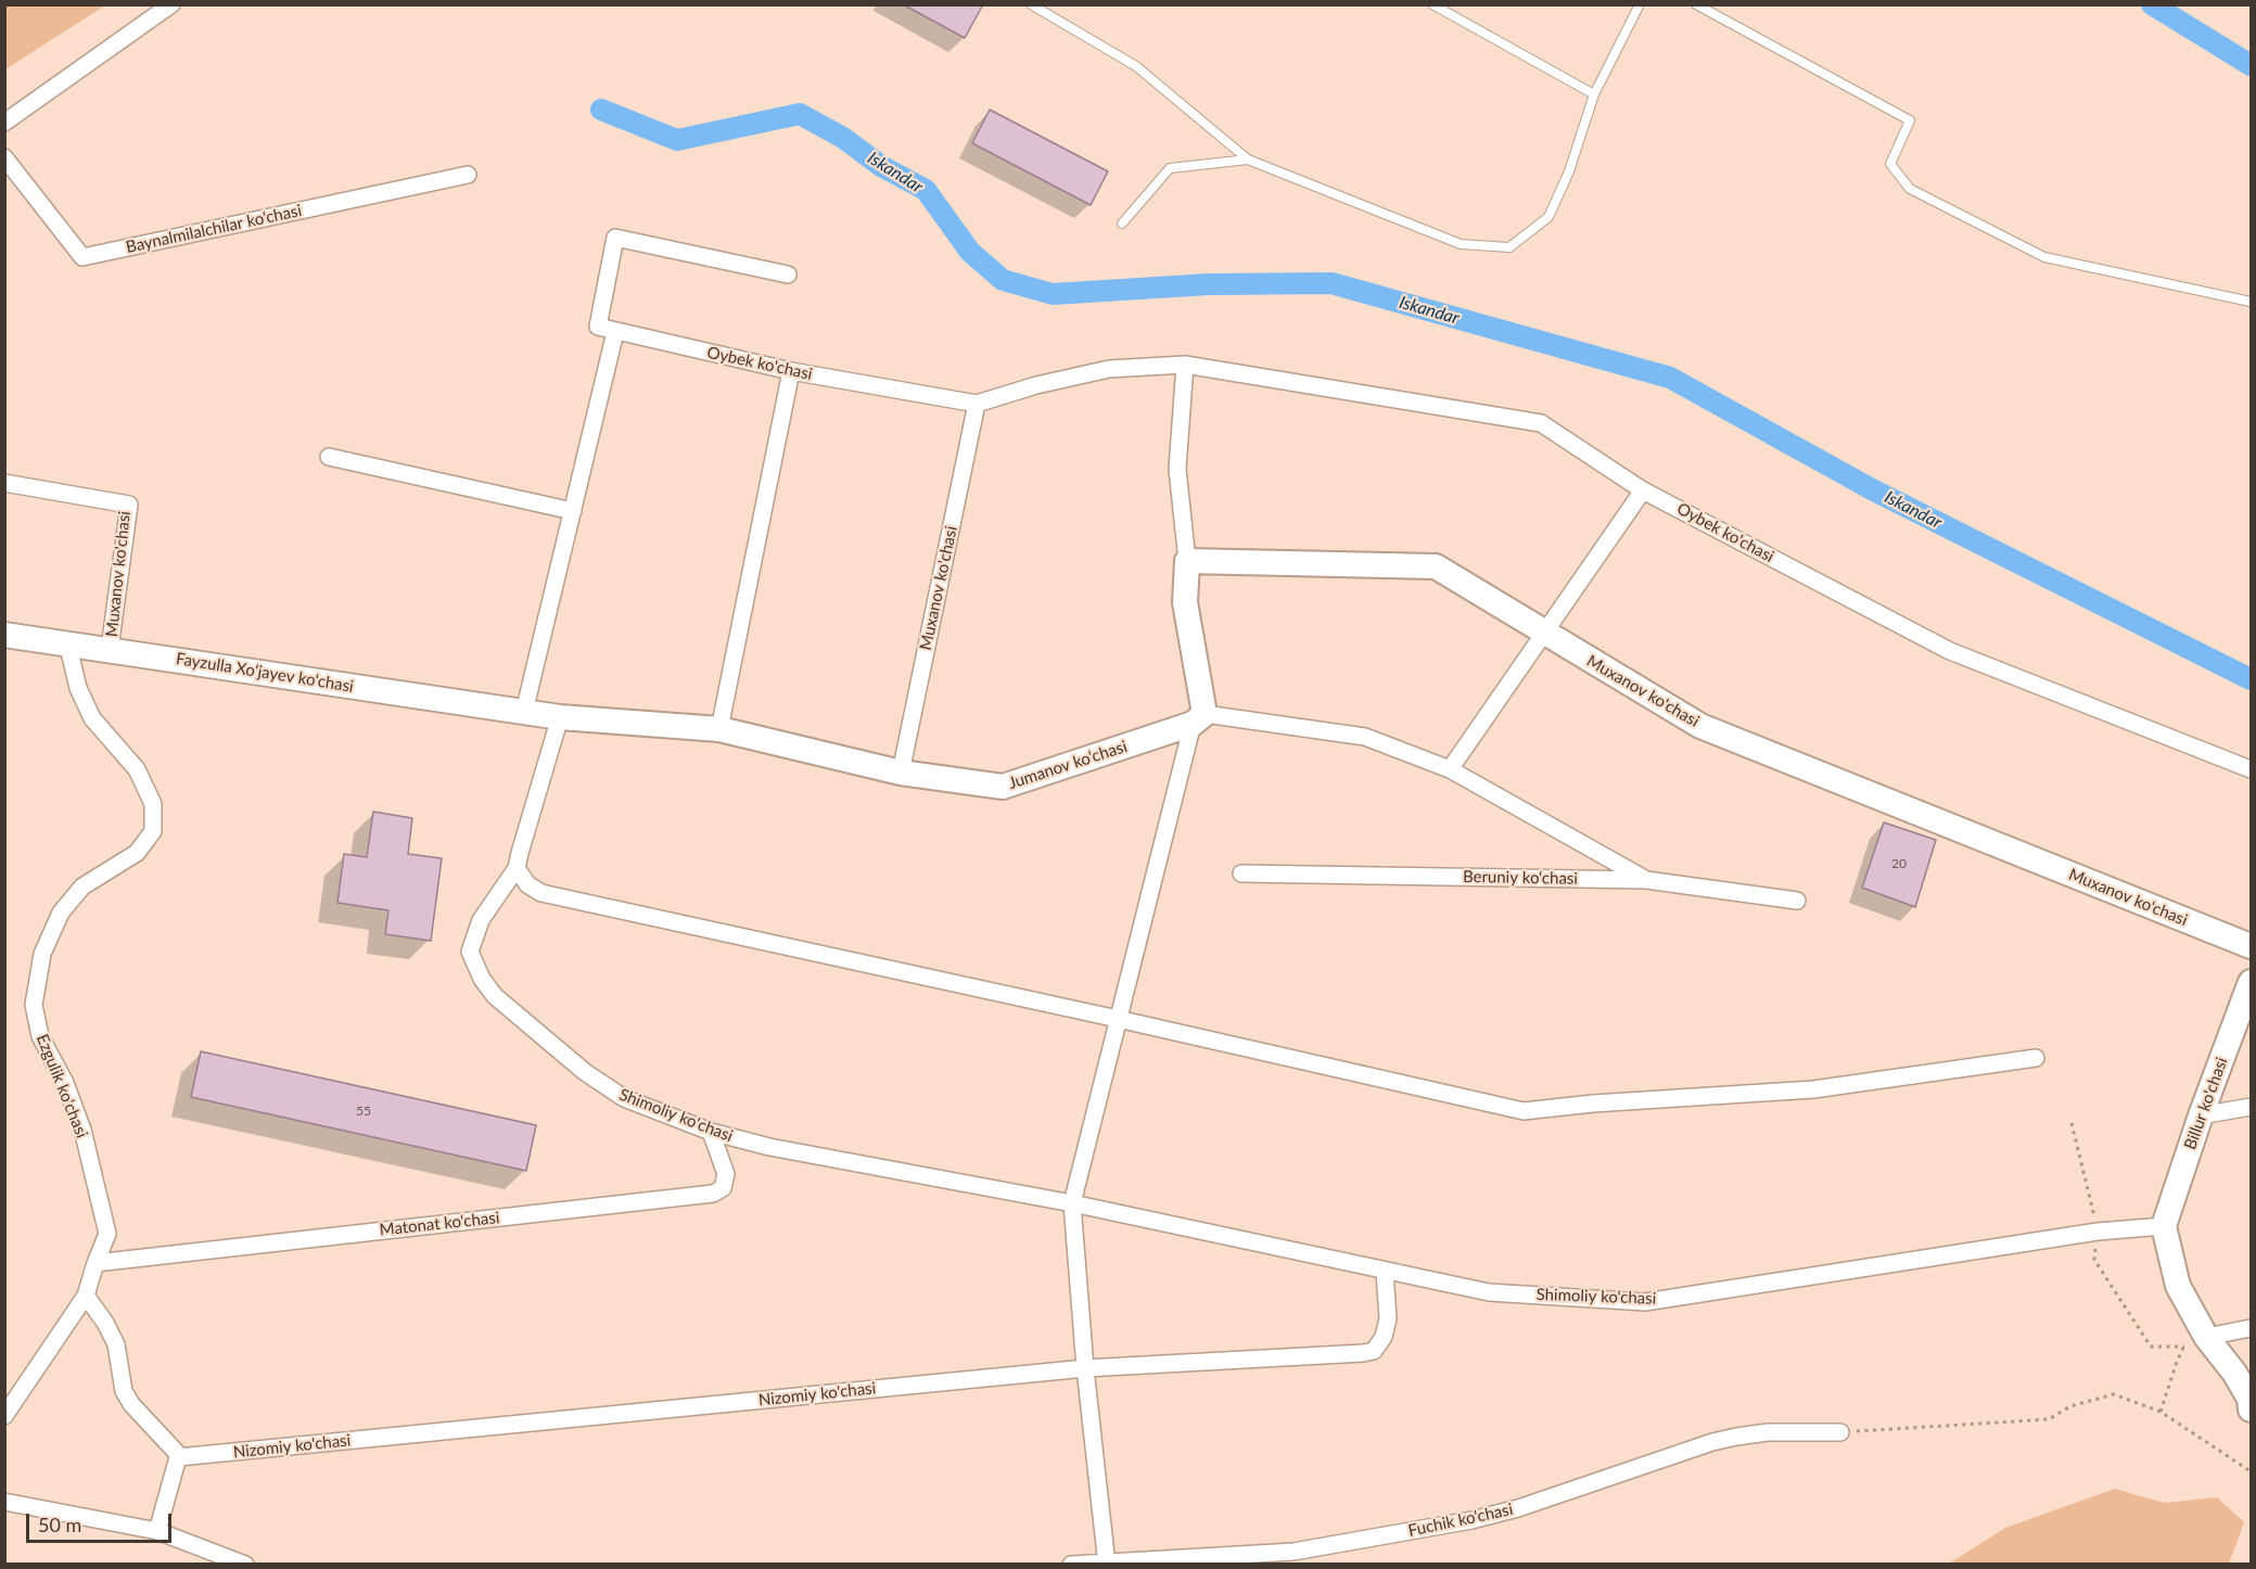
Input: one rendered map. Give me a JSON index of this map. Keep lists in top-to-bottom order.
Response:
{
  "streets": {
    "street": [
      "Baynalmilalchilar ko‘chasi",
      "Oybek ko'chasi",
      "Muxanov ko'chasi",
      "Fayzulla Xo‘jayev ko‘chasi",
      "Jumanov ko‘chasi",
      "Beruniy ko‘chasi",
      "Ezgulik ko'chasi",
      "Billur ko'chasi",
      "Shimoliy ko'chasi",
      "Matonat ko‘chasi",
      "Shimoliy ko‘chasi",
      "Nizomiy ko'chasi",
      "Fuchik ko'chasi"
    ]
  },
  "crossings": [
    ["Oybek ko'chasi", "Muxanov ko'chasi"],
    ["Muxanov ko'chasi", "Fayzulla Xo‘jayev ko‘chasi"],
    ["Muxanov ko'chasi", "Jumanov ko‘chasi"],
    ["Fayzulla Xo‘jayev ko‘chasi", "Jumanov ko‘chasi"],
    ["Fayzulla Xo‘jayev ko‘chasi", "Ezgulik ko'chasi"],
    ["Jumanov ko‘chasi", "Beruniy ko‘chasi"],
    ["Jumanov ko‘chasi", "Shimoliy ko'chasi"],
    ["Ezgulik ko'chasi", "Matonat ko‘chasi"],
    ["Billur ko'chasi", "Shimoliy ko‘chasi"],
    ["Shimoliy ko'chasi", "Matonat ko‘chasi"],
    ["Shimoliy ko'chasi", "Shimoliy ko‘chasi"],
    ["Shimoliy ko‘chasi", "Nizomiy ko'chasi"]
  ],
  "water": ["Iskandar"],
  "house_numbers": ["20", "55"],
  "scale_bar": "50 m"
}
